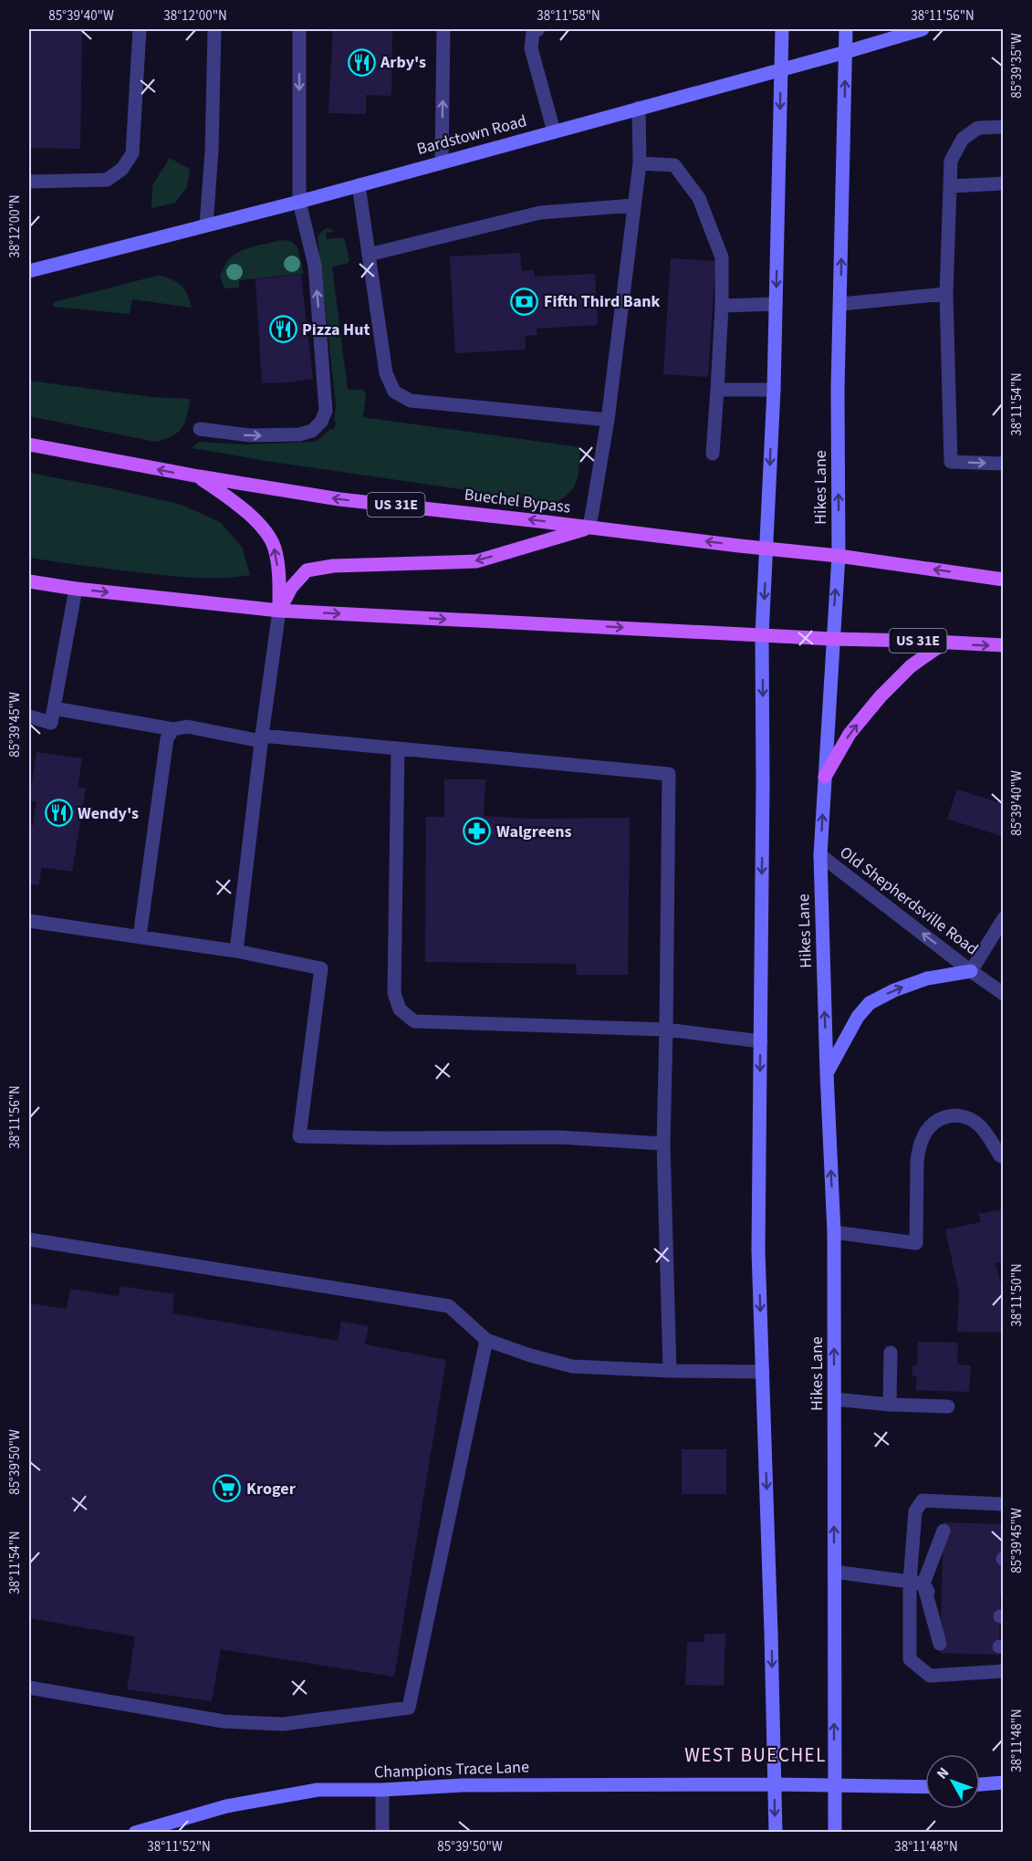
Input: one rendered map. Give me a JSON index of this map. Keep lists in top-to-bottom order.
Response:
{
  "streets": {
    "main road": [
      "Bardstown Road",
      "Hikes Lane",
      "Buechel Bypass",
      "US 31E",
      "Champions Trace Lane"
    ],
    "street": ["Old Shepherdsville Road"]
  },
  "crossings": [
    ["Bardstown Road", "Hikes Lane"],
    ["Hikes Lane", "Buechel Bypass"],
    ["Hikes Lane", "US 31E"],
    ["Hikes Lane", "Old Shepherdsville Road"],
    ["Hikes Lane", "Champions Trace Lane"]
  ],
  "one_way": ["Old Shepherdsville Road"],
  "districts": ["WEST BUECHEL"],
  "places": {
    "restaurant": ["Arby's", "Pizza Hut", "Wendy's"],
    "bank": ["Fifth Third Bank"],
    "pharmacy": ["Walgreens"],
    "supermarket": ["Kroger"]
  },
  "north": "top left",
  "coordinates": [
    "85°39'40\"W",
    "38°12'00\"N",
    "38°11'58\"N",
    "38°11'56\"N",
    "85°39'35\"W",
    "38°11'54\"N",
    "85°39'45\"W",
    "38°11'50\"N",
    "85°39'50\"W",
    "38°11'48\"N",
    "38°11'52\"N"
  ]
}
